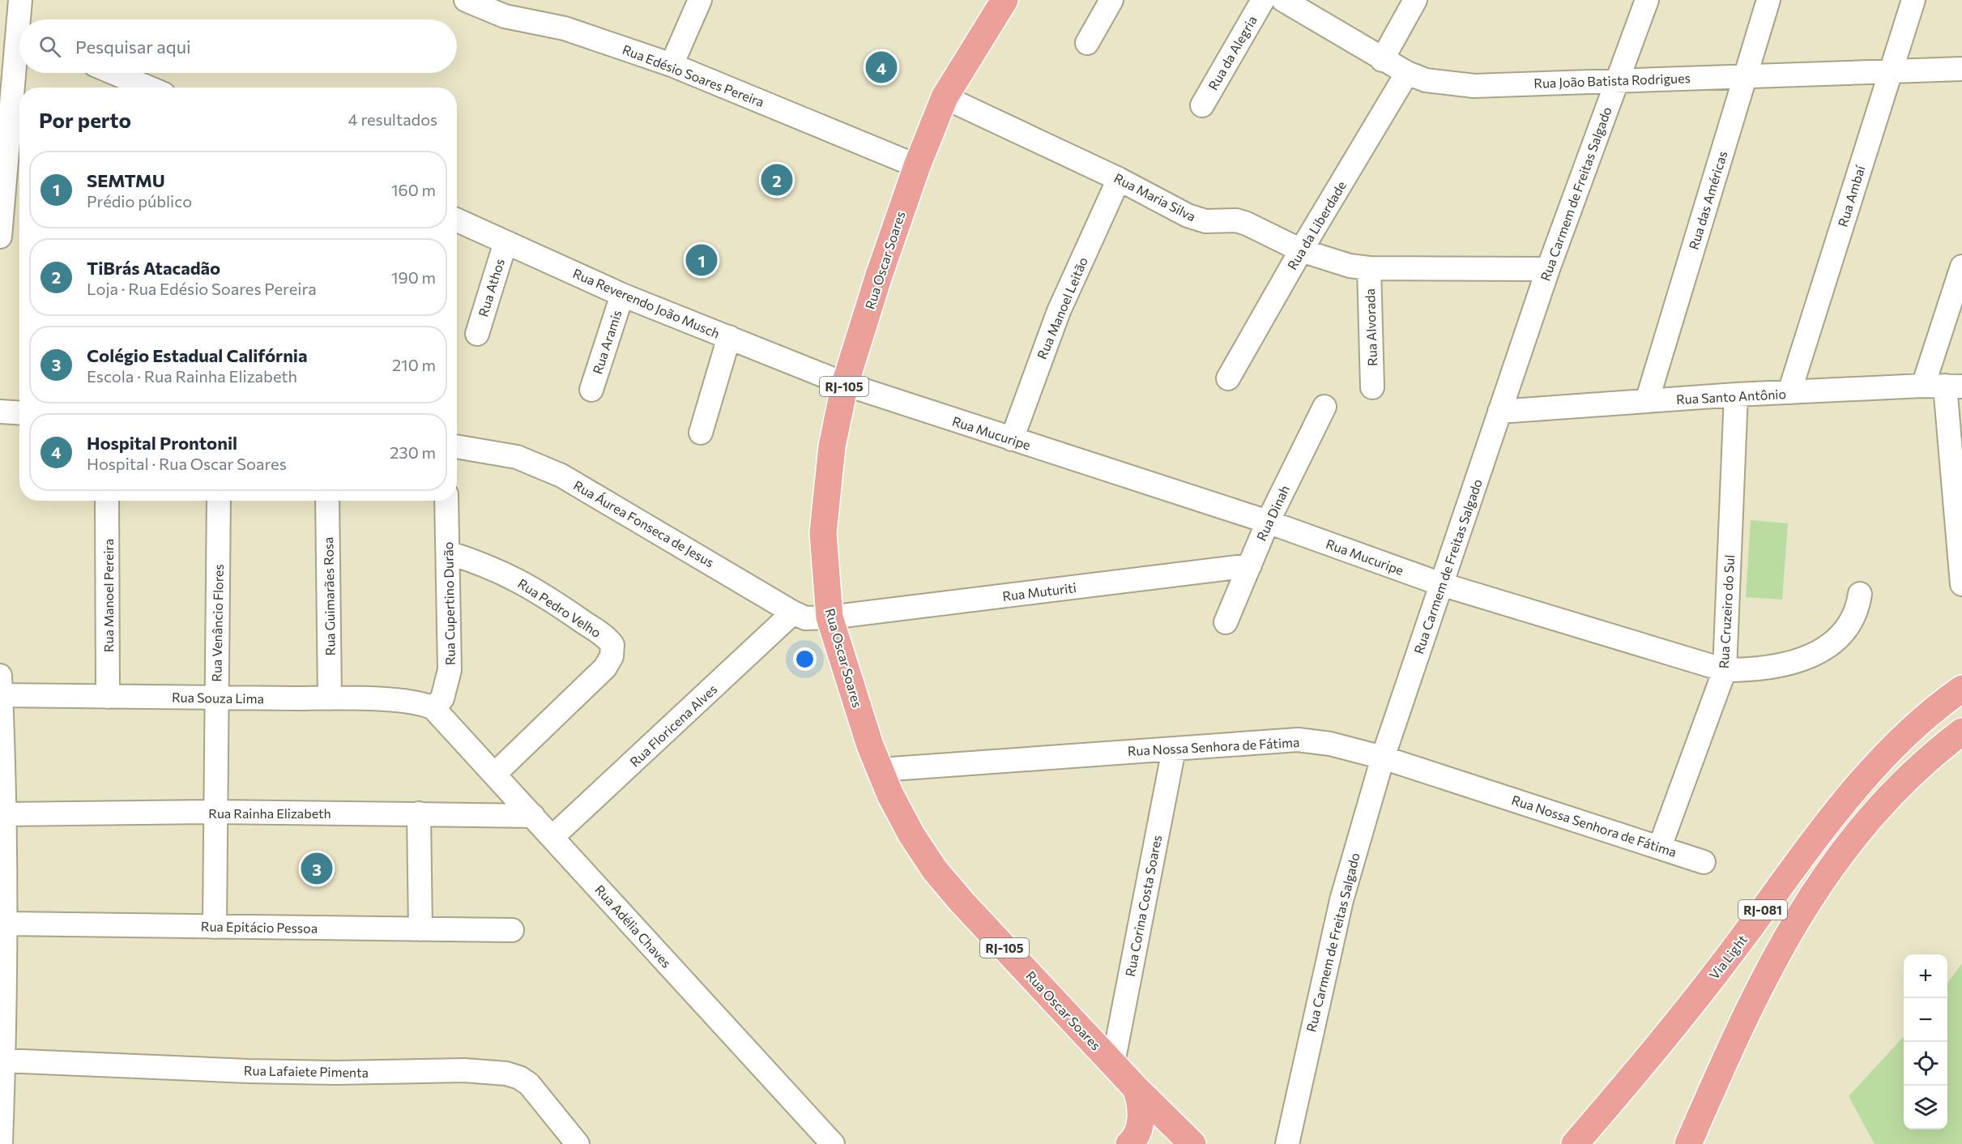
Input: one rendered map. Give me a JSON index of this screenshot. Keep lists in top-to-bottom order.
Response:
{
  "streets": {
    "main road": [
      "Rua Oscar Soares",
      "RJ-105",
      "RJ-081",
      "Via Light"
    ],
    "street": [
      "Rua da Alegria",
      "Rua Edésio Soares Pereira",
      "Rua João Batista Rodrigues",
      "Rua Carmem de Freitas Salgado",
      "Rua Ambaí",
      "Rua Maria Silva",
      "Rua das Américas",
      "Rua da Liberdade",
      "Rua Athos",
      "Rua Reverendo João Musch",
      "Rua Manoel Leitão",
      "Rua Alvorada",
      "Rua Aramis",
      "Rua Santo Antônio",
      "Rua Mucuripe",
      "Rua Dinah",
      "Rua Áurea Fonseca de Jesus",
      "Rua Muturiti",
      "Rua Manoel Pereira",
      "Rua Guimarães Rosa",
      "Rua Cupertino Durão",
      "Rua Pedro Velho",
      "Rua Cruzeiro do Sul",
      "Rua Venâncio Flores",
      "Rua Souza Lima",
      "Rua Floricena Alves",
      "Rua Nossa Senhora de Fátima",
      "Rua Rainha Elizabeth",
      "Rua Corina Costa Soares",
      "Rua Adélia Chaves",
      "Rua Epitácio Pessoa",
      "Rua Lafaiete Pimenta"
    ]
  },
  "crossings": [
    ["Rua Edésio Soares Pereira", "Rua Oscar Soares"],
    ["Rua João Batista Rodrigues", "Rua Carmem de Freitas Salgado"],
    ["Rua João Batista Rodrigues", "Rua Ambaí"],
    ["Rua João Batista Rodrigues", "Rua das Américas"],
    ["Rua João Batista Rodrigues", "Rua da Liberdade"],
    ["Rua Carmem de Freitas Salgado", "Rua Maria Silva"],
    ["Rua Carmem de Freitas Salgado", "Rua Santo Antônio"],
    ["Rua Carmem de Freitas Salgado", "Rua Mucuripe"],
    ["Rua Carmem de Freitas Salgado", "Rua Nossa Senhora de Fátima"],
    ["Rua Ambaí", "Rua Santo Antônio"],
    ["Rua Maria Silva", "Rua da Liberdade"],
    ["Rua Maria Silva", "Rua Oscar Soares"],
    ["Rua Maria Silva", "Rua Manoel Leitão"],
    ["Rua Maria Silva", "Rua Alvorada"],
    ["Rua das Américas", "Rua Santo Antônio"],
    ["Rua Oscar Soares", "Rua Reverendo João Musch"],
    ["Rua Oscar Soares", "RJ-105"],
    ["Rua Oscar Soares", "Rua Mucuripe"],
    ["Rua Oscar Soares", "Rua Áurea Fonseca de Jesus"],
    ["Rua Oscar Soares", "Rua Muturiti"],
    ["Rua Oscar Soares", "Rua Nossa Senhora de Fátima"],
    ["Rua Oscar Soares", "Rua Corina Costa Soares"],
    ["Rua Athos", "Rua Reverendo João Musch"],
    ["Rua Reverendo João Musch", "Rua Aramis"],
    ["Rua Reverendo João Musch", "Rua Mucuripe"],
    ["Rua Manoel Leitão", "Rua Mucuripe"],
    ["Rua Santo Antônio", "Rua Cruzeiro do Sul"],
    ["Rua Mucuripe", "Rua Dinah"],
    ["Rua Mucuripe", "Rua Cruzeiro do Sul"],
    ["Rua Dinah", "Rua Muturiti"],
    ["Rua Áurea Fonseca de Jesus", "Rua Muturiti"],
    ["Rua Áurea Fonseca de Jesus", "Rua Floricena Alves"],
    ["Rua Manoel Pereira", "Rua Souza Lima"],
    ["Rua Guimarães Rosa", "Rua Souza Lima"],
    ["Rua Cupertino Durão", "Rua Pedro Velho"],
    ["Rua Cupertino Durão", "Rua Souza Lima"],
    ["Rua Cupertino Durão", "Rua Adélia Chaves"],
    ["Rua Pedro Velho", "Rua Adélia Chaves"],
    ["Rua Cruzeiro do Sul", "Rua Nossa Senhora de Fátima"],
    ["Rua Venâncio Flores", "Rua Souza Lima"],
    ["Rua Venâncio Flores", "Rua Rainha Elizabeth"],
    ["Rua Venâncio Flores", "Rua Epitácio Pessoa"],
    ["Rua Souza Lima", "Rua Adélia Chaves"],
    ["Rua Floricena Alves", "Rua Adélia Chaves"],
    ["Rua Nossa Senhora de Fátima", "Rua Corina Costa Soares"],
    ["Rua Rainha Elizabeth", "Rua Adélia Chaves"]
  ],
  "page": {
    "search": "Pesquisar aqui",
    "pins": [
      "4",
      "2",
      "1",
      "3"
    ],
    "heading": ["Por perto", "4 resultados"],
    "list": [
      {
        "mark": "1",
        "name": "SEMTMU",
        "note": "Prédio público",
        "value": "160 m"
      },
      {
        "mark": "2",
        "name": "TiBrás Atacadão",
        "note": "Loja · Rua Edésio Soares Pereira",
        "value": "190 m"
      },
      {
        "mark": "3",
        "name": "Colégio Estadual Califórnia",
        "note": "Escola · Rua Rainha Elizabeth",
        "value": "210 m"
      },
      {
        "mark": "4",
        "name": "Hospital Prontonil",
        "note": "Hospital · Rua Oscar Soares",
        "value": "230 m"
      }
    ],
    "map_buttons": ["+", "−"]
  }
}
